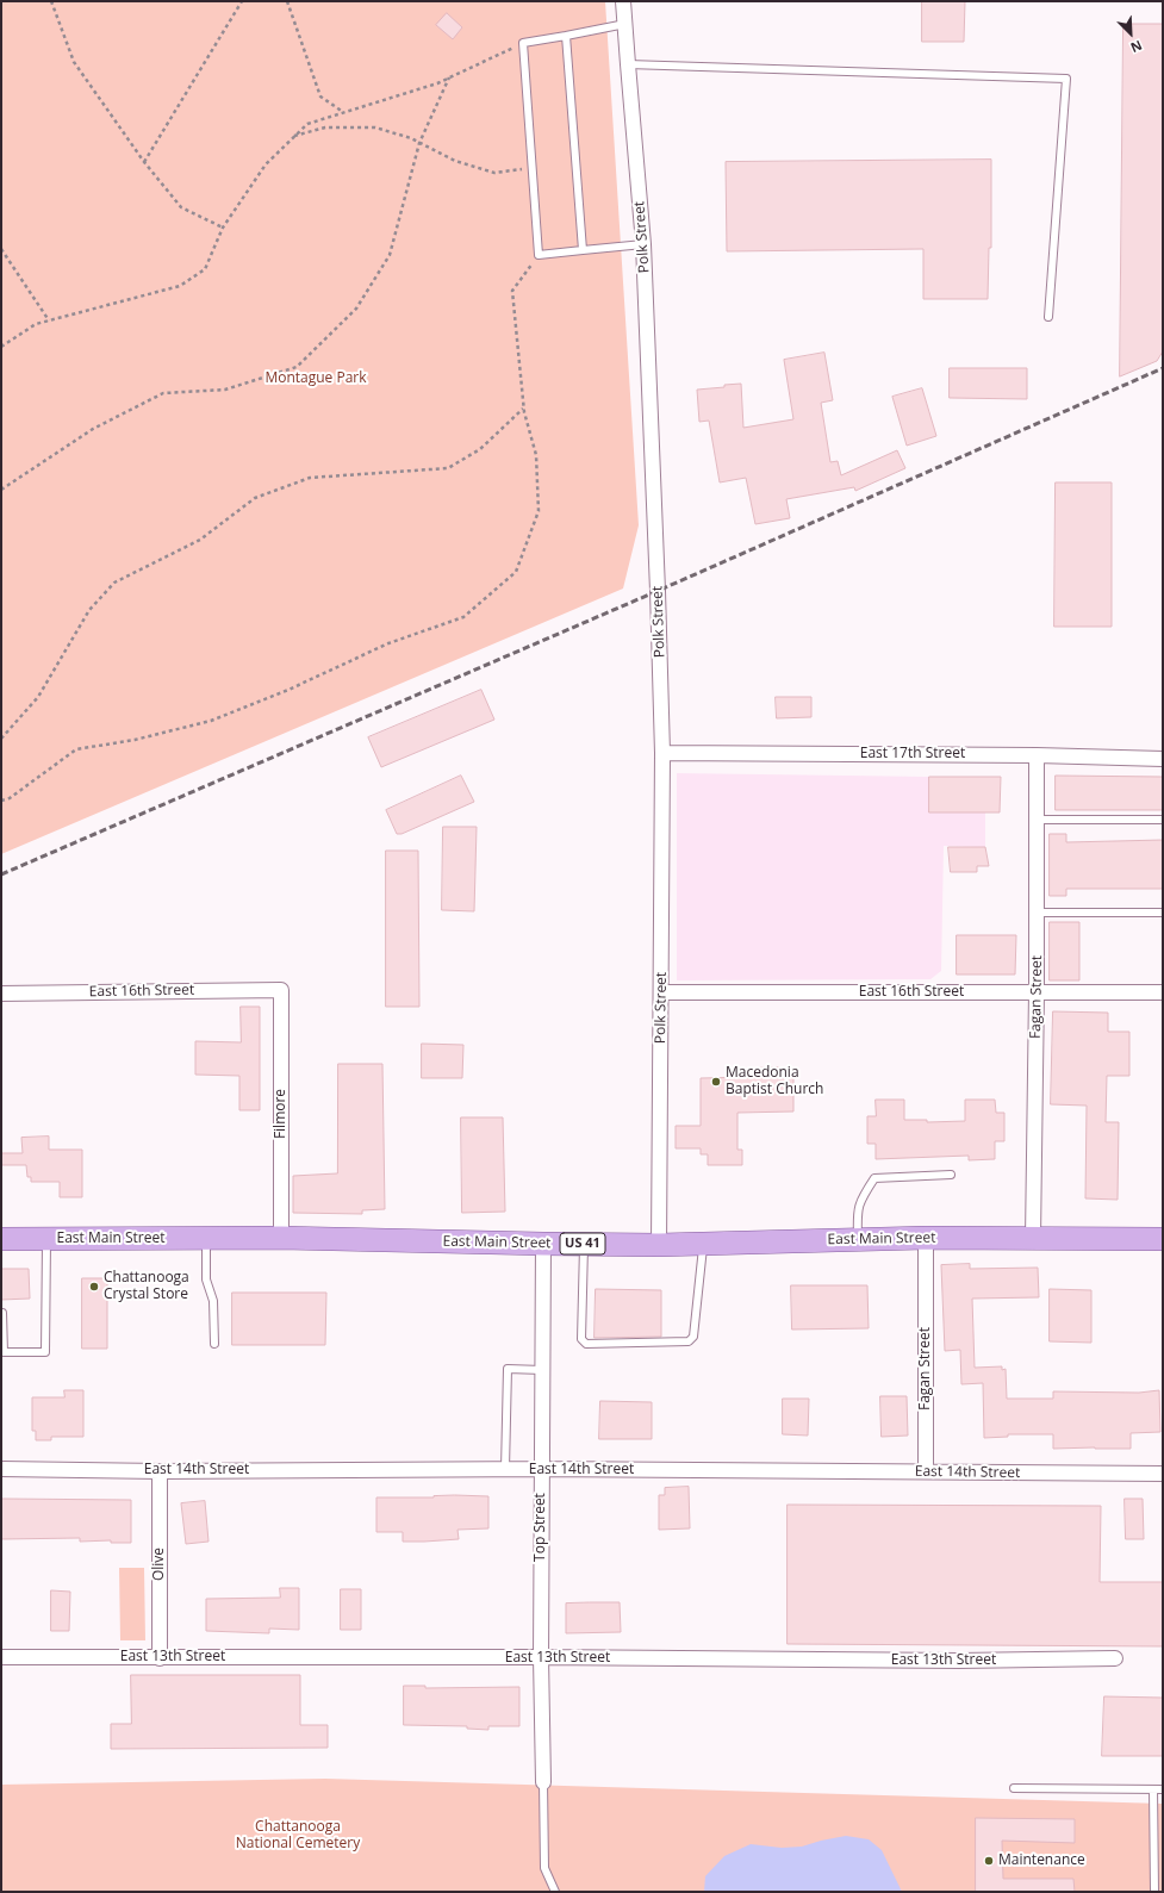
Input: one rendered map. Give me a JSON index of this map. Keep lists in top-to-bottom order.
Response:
{
  "streets": {
    "main road": ["East Main Street", "US 41"],
    "street": [
      "Polk Street",
      "East 17th Street",
      "East 16th Street",
      "Fagan Street",
      "Filmore",
      "East 14th Street",
      "Top Street",
      "Olive",
      "East 13th Street"
    ]
  },
  "crossings": [
    ["Polk Street", "East 17th Street"],
    ["Polk Street", "East 16th Street"],
    ["Polk Street", "East Main Street"],
    ["East 17th Street", "Fagan Street"],
    ["East 16th Street", "Fagan Street"],
    ["East 16th Street", "Filmore"],
    ["Fagan Street", "East Main Street"],
    ["Fagan Street", "East 14th Street"],
    ["Filmore", "East Main Street"],
    ["East Main Street", "Top Street"],
    ["East 14th Street", "Top Street"],
    ["East 14th Street", "Olive"],
    ["Top Street", "East 13th Street"],
    ["Olive", "East 13th Street"]
  ],
  "parks": ["Montague Park", "Chattanooga National Cemetery"],
  "places": ["Macedonia Baptist Church", "Chattanooga Crystal Store", "Maintenance"],
  "north": "bottom right"
}
